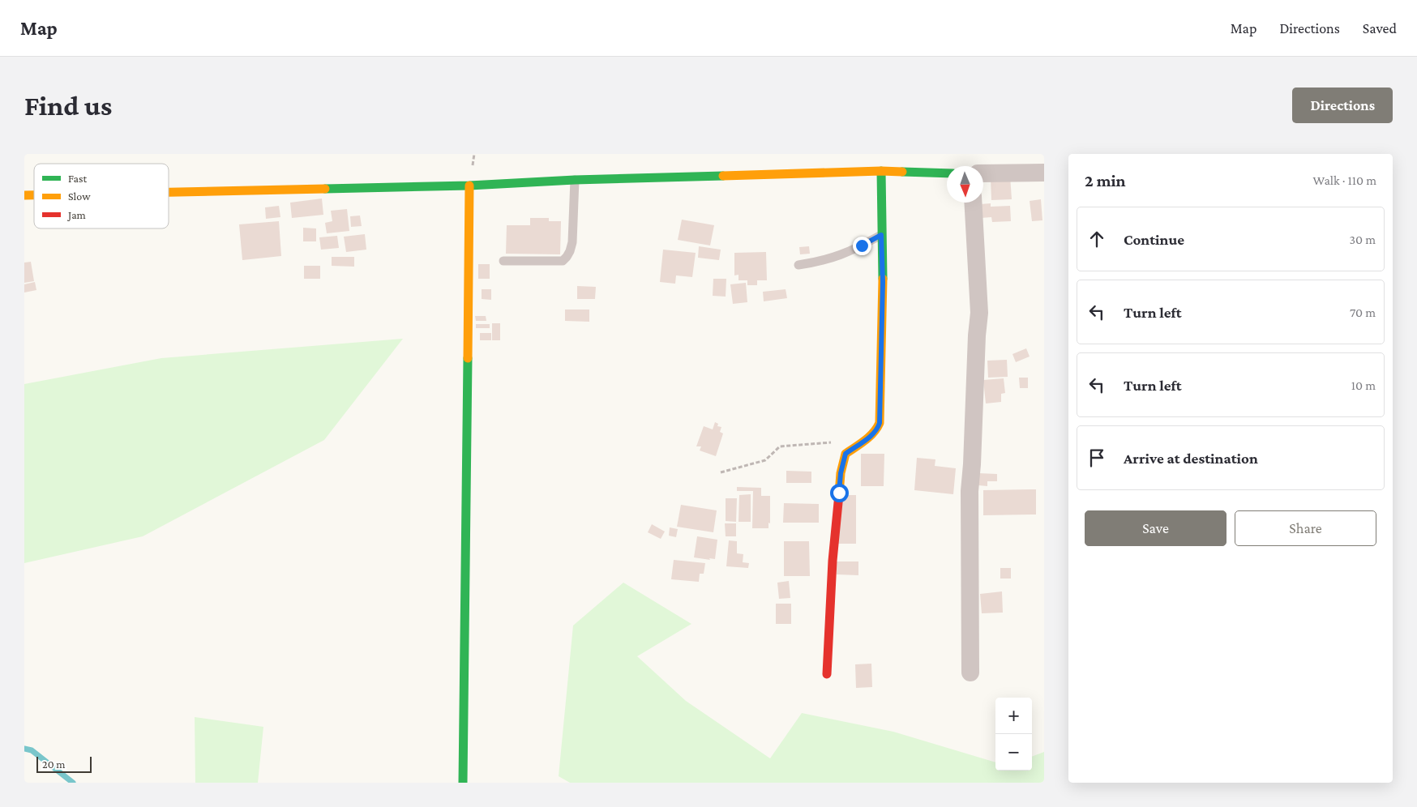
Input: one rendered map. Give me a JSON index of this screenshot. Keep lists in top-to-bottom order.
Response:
{
  "legend": ["Fast", "Slow", "Jam"],
  "scale_bar": "20 m",
  "north": "bottom",
  "page": {
    "header": "Map",
    "nav": ["Map", "Directions", "Saved"],
    "buttons": [
      "Directions",
      ["Save", "Share"]
    ],
    "title": "Find us",
    "heading": ["2 min", "Walk · 110 m"],
    "list": [
      ["Continue", "30 m"],
      ["Turn left", "70 m"],
      ["Turn left", "10 m"],
      "Arrive at destination"
    ],
    "map_buttons": ["+", "−"],
    "scale": "20 m"
  }
}
